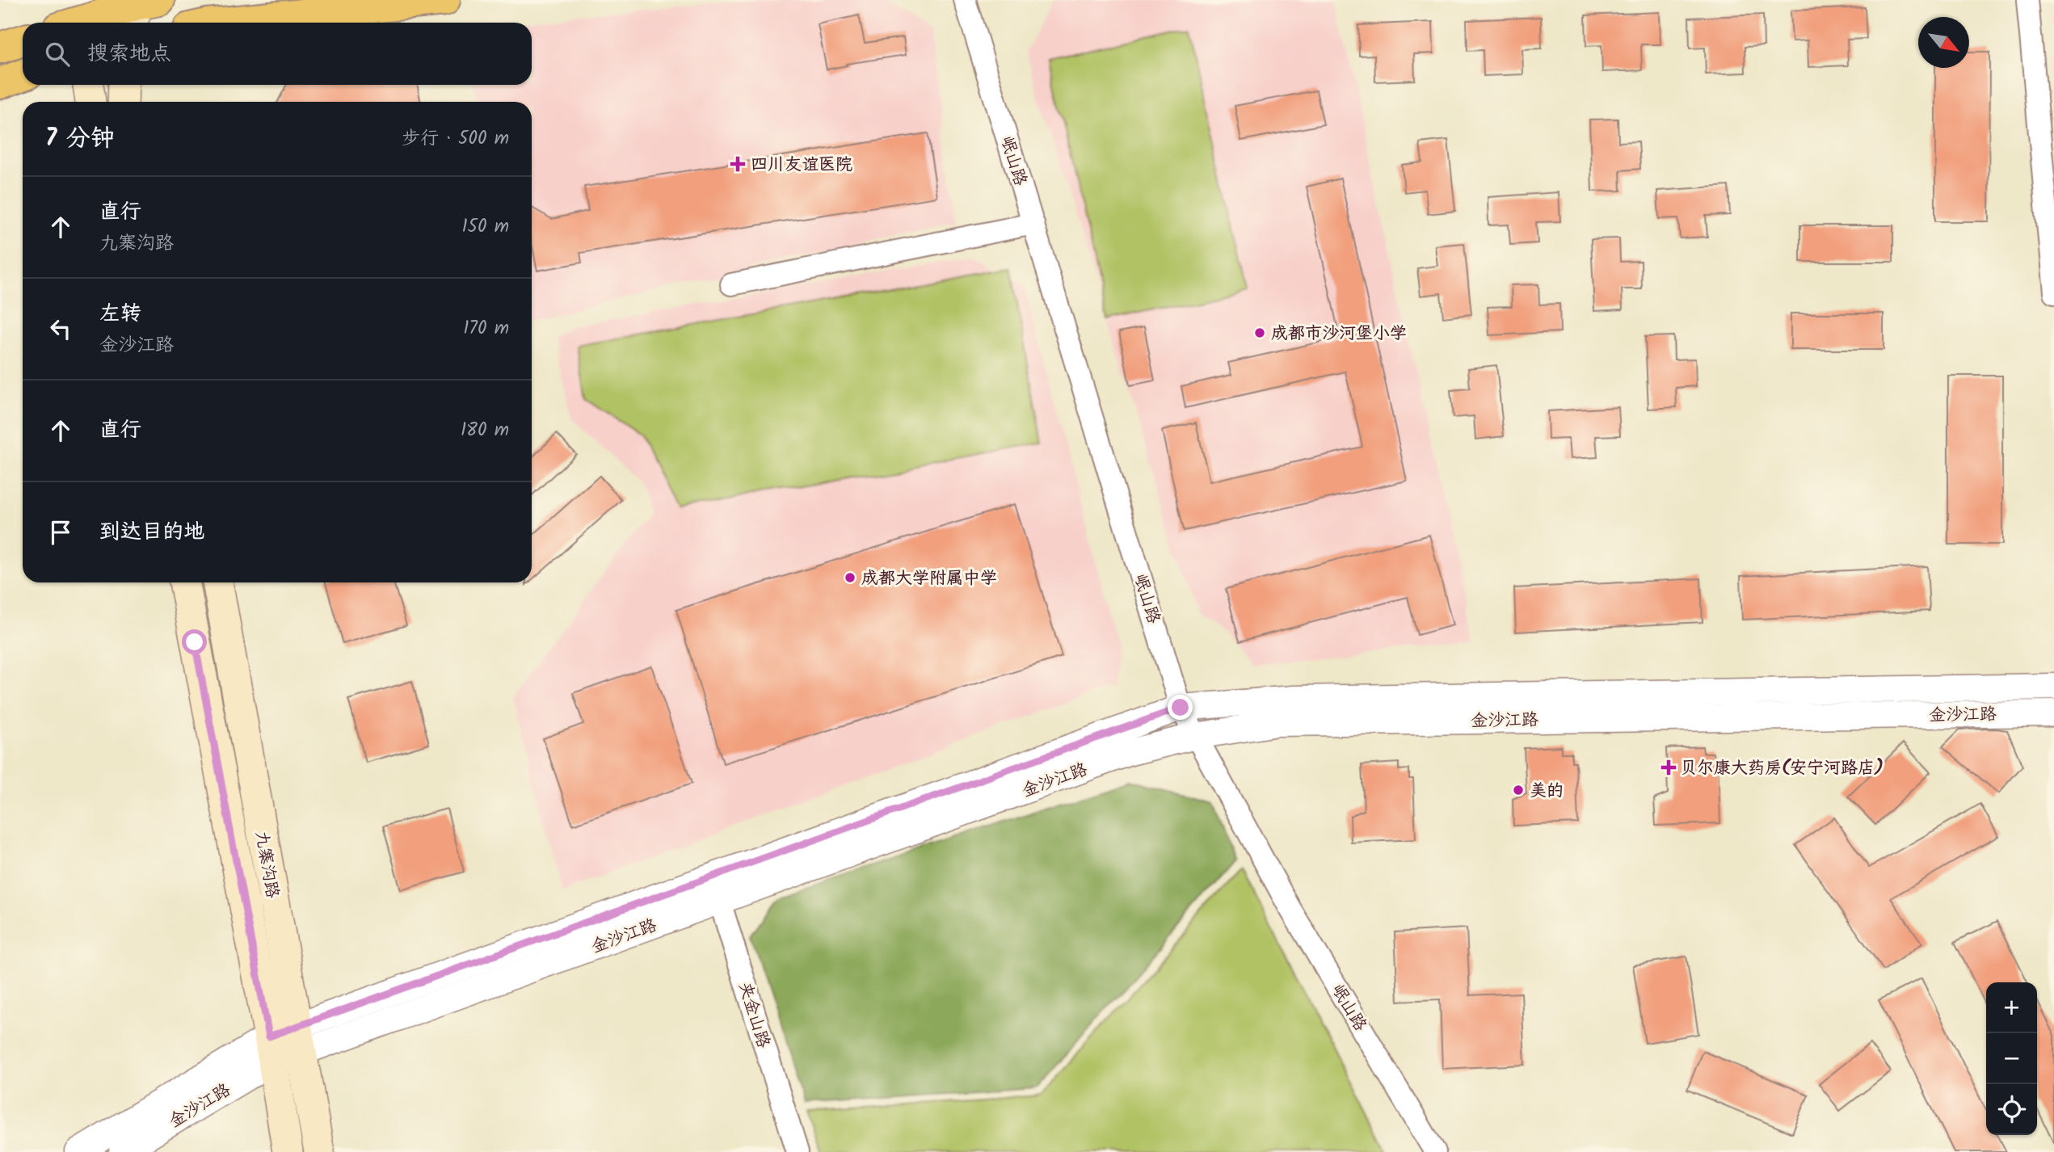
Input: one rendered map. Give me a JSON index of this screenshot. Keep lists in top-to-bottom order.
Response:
{
  "streets": {
    "main road": ["九寨沟路"],
    "street": ["岷山路", "金沙江路", "夹金山路"]
  },
  "crossings": [
    ["岷山路", "金沙江路"],
    ["金沙江路", "九寨沟路"],
    ["金沙江路", "夹金山路"]
  ],
  "places": {
    "health": ["四川友谊医院", "贝尔康大药房(安宁河路店)"],
    "other": ["成都市沙河堡小学", "成都大学附属中学", "美的"]
  },
  "north": "bottom right",
  "page": {
    "search": "搜索地点",
    "heading": ["7 分钟", "步行 · 500 m"],
    "list": [
      ["直行", "九寨沟路", "150 m"],
      ["左转", "金沙江路", "170 m"],
      ["直行", "180 m"],
      "到达目的地"
    ],
    "map_buttons": ["+", "−"]
  }
}
